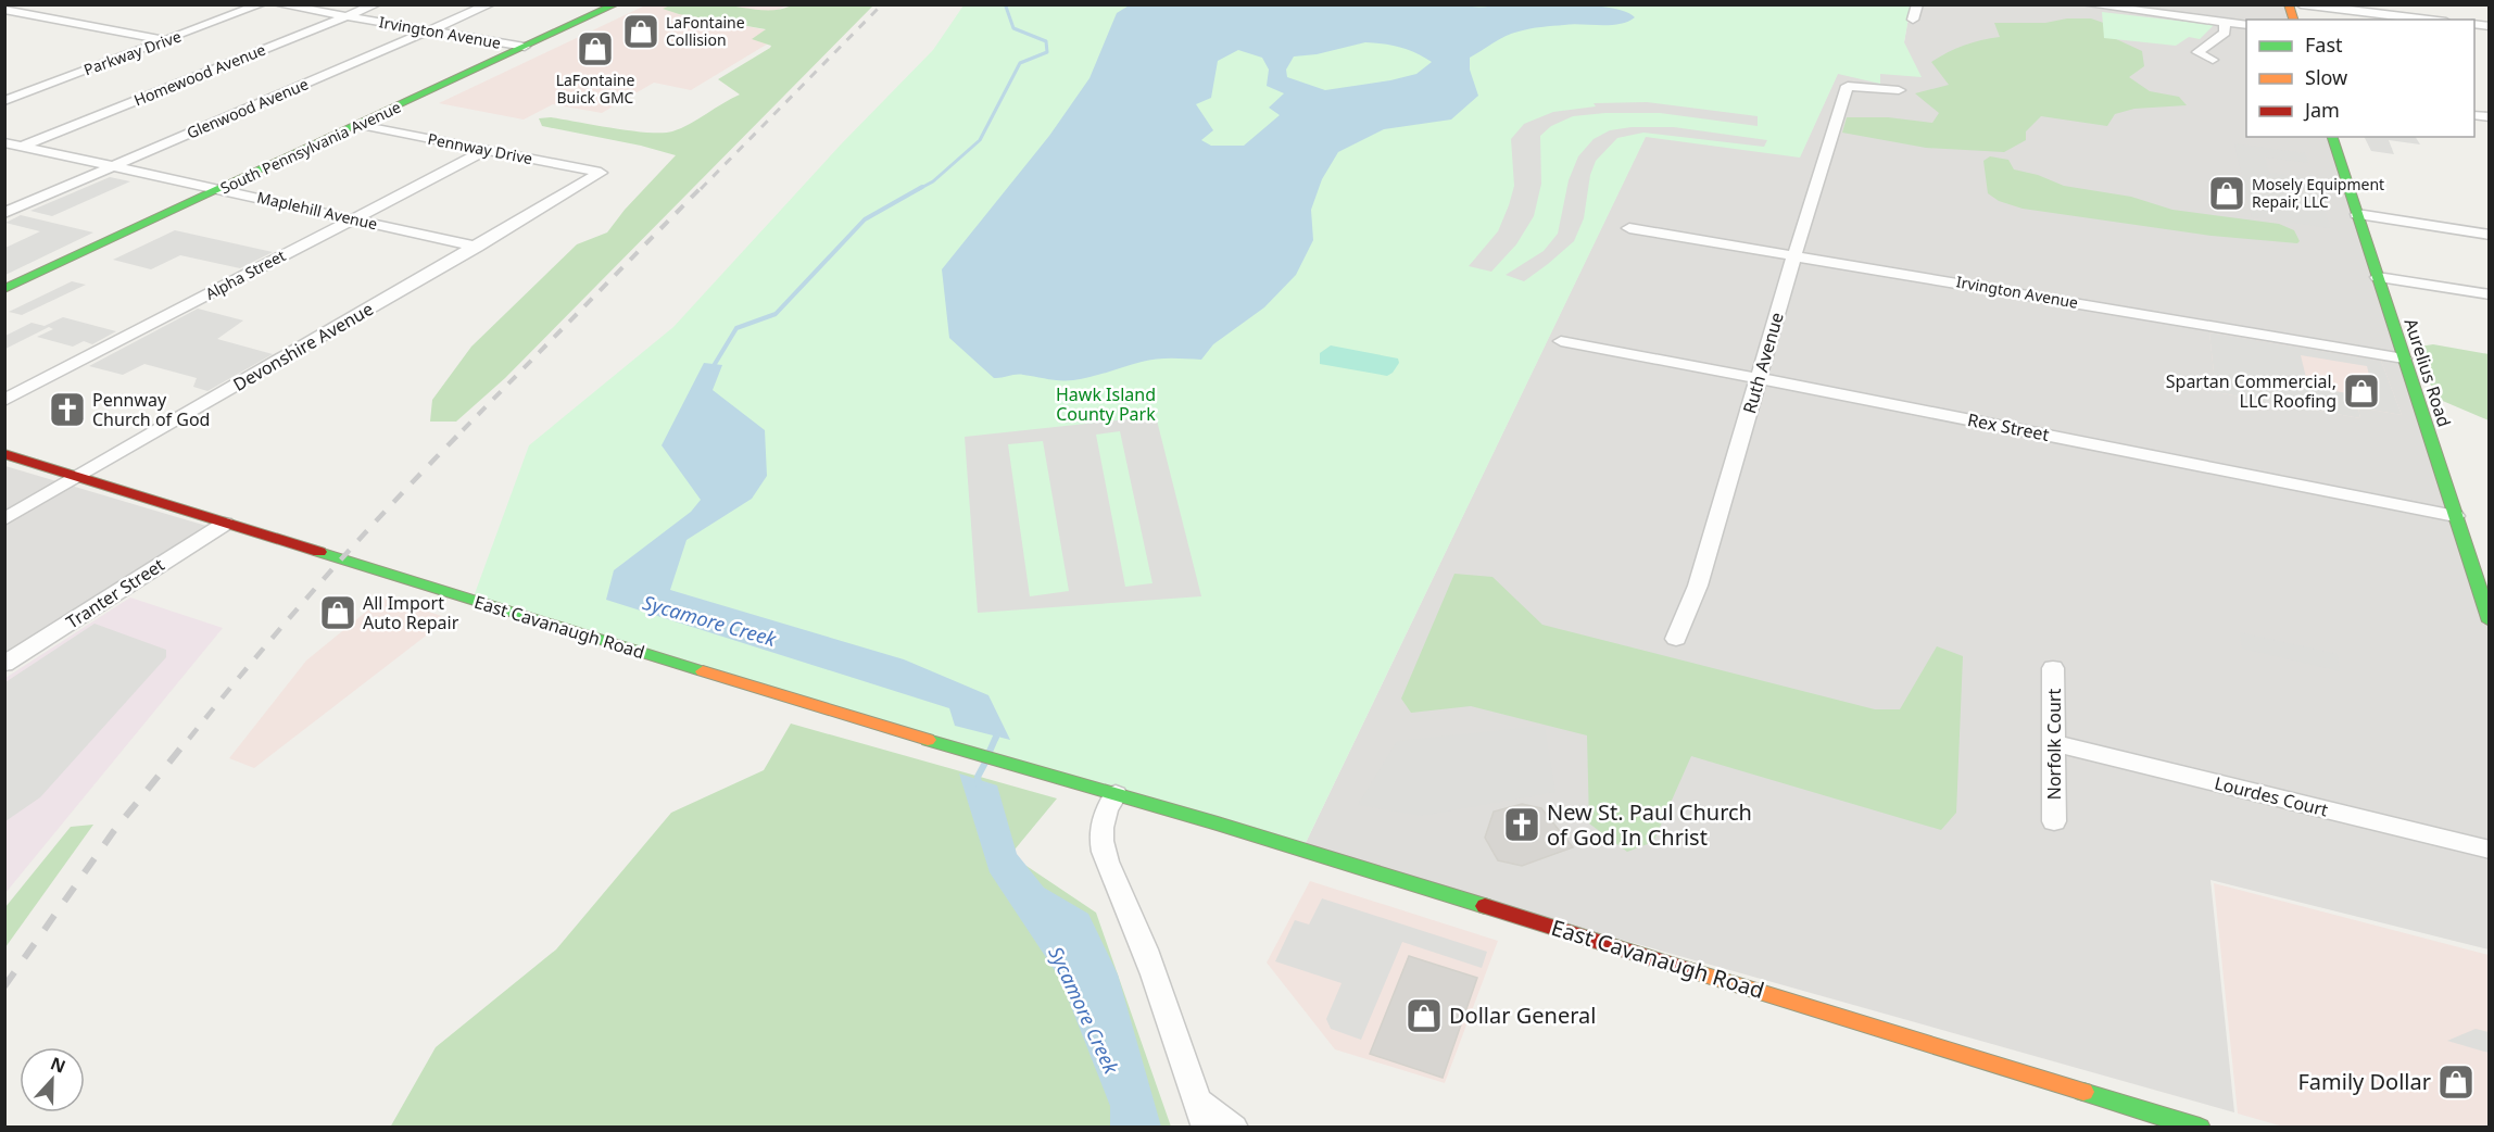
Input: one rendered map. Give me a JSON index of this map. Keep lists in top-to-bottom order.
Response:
{
  "streets": {
    "street": [
      "Irvington Avenue",
      "Parkway Drive",
      "Homewood Avenue",
      "Glenwood Avenue",
      "South Pennsylvania Avenue",
      "Pennway Drive",
      "Maplehill Avenue",
      "Alpha Street",
      "Devonshire Avenue",
      "Ruth Avenue",
      "Aurelius Road",
      "Rex Street",
      "Tranter Street",
      "East Cavanaugh Road",
      "Norfolk Court",
      "Lourdes Court"
    ]
  },
  "crossings": [
    ["Irvington Avenue", "Homewood Avenue"],
    ["Irvington Avenue", "Glenwood Avenue"],
    ["Irvington Avenue", "South Pennsylvania Avenue"],
    ["Irvington Avenue", "Ruth Avenue"],
    ["Irvington Avenue", "Aurelius Road"],
    ["Homewood Avenue", "Maplehill Avenue"],
    ["Glenwood Avenue", "Maplehill Avenue"],
    ["South Pennsylvania Avenue", "Pennway Drive"],
    ["South Pennsylvania Avenue", "Maplehill Avenue"],
    ["Pennway Drive", "Alpha Street"],
    ["Pennway Drive", "Devonshire Avenue"],
    ["Maplehill Avenue", "Alpha Street"],
    ["Maplehill Avenue", "Devonshire Avenue"],
    ["Devonshire Avenue", "East Cavanaugh Road"],
    ["Ruth Avenue", "Rex Street"],
    ["Aurelius Road", "Rex Street"],
    ["Tranter Street", "East Cavanaugh Road"],
    ["Norfolk Court", "Lourdes Court"]
  ],
  "water": ["Sycamore Creek"],
  "parks": ["Hawk Island County Park"],
  "places": {
    "shop": [
      "LaFontaine Collision",
      "LaFontaine Buick GMC",
      "Mosely Equipment Repair, LLC",
      "Spartan Commercial, LLC Roofing",
      "All Import Auto Repair",
      "Dollar General",
      "Family Dollar"
    ],
    "church": ["Pennway Church of God", "New St. Paul Church of God In Christ"]
  },
  "legend": ["Fast", "Slow", "Jam"],
  "north": "top"
}
